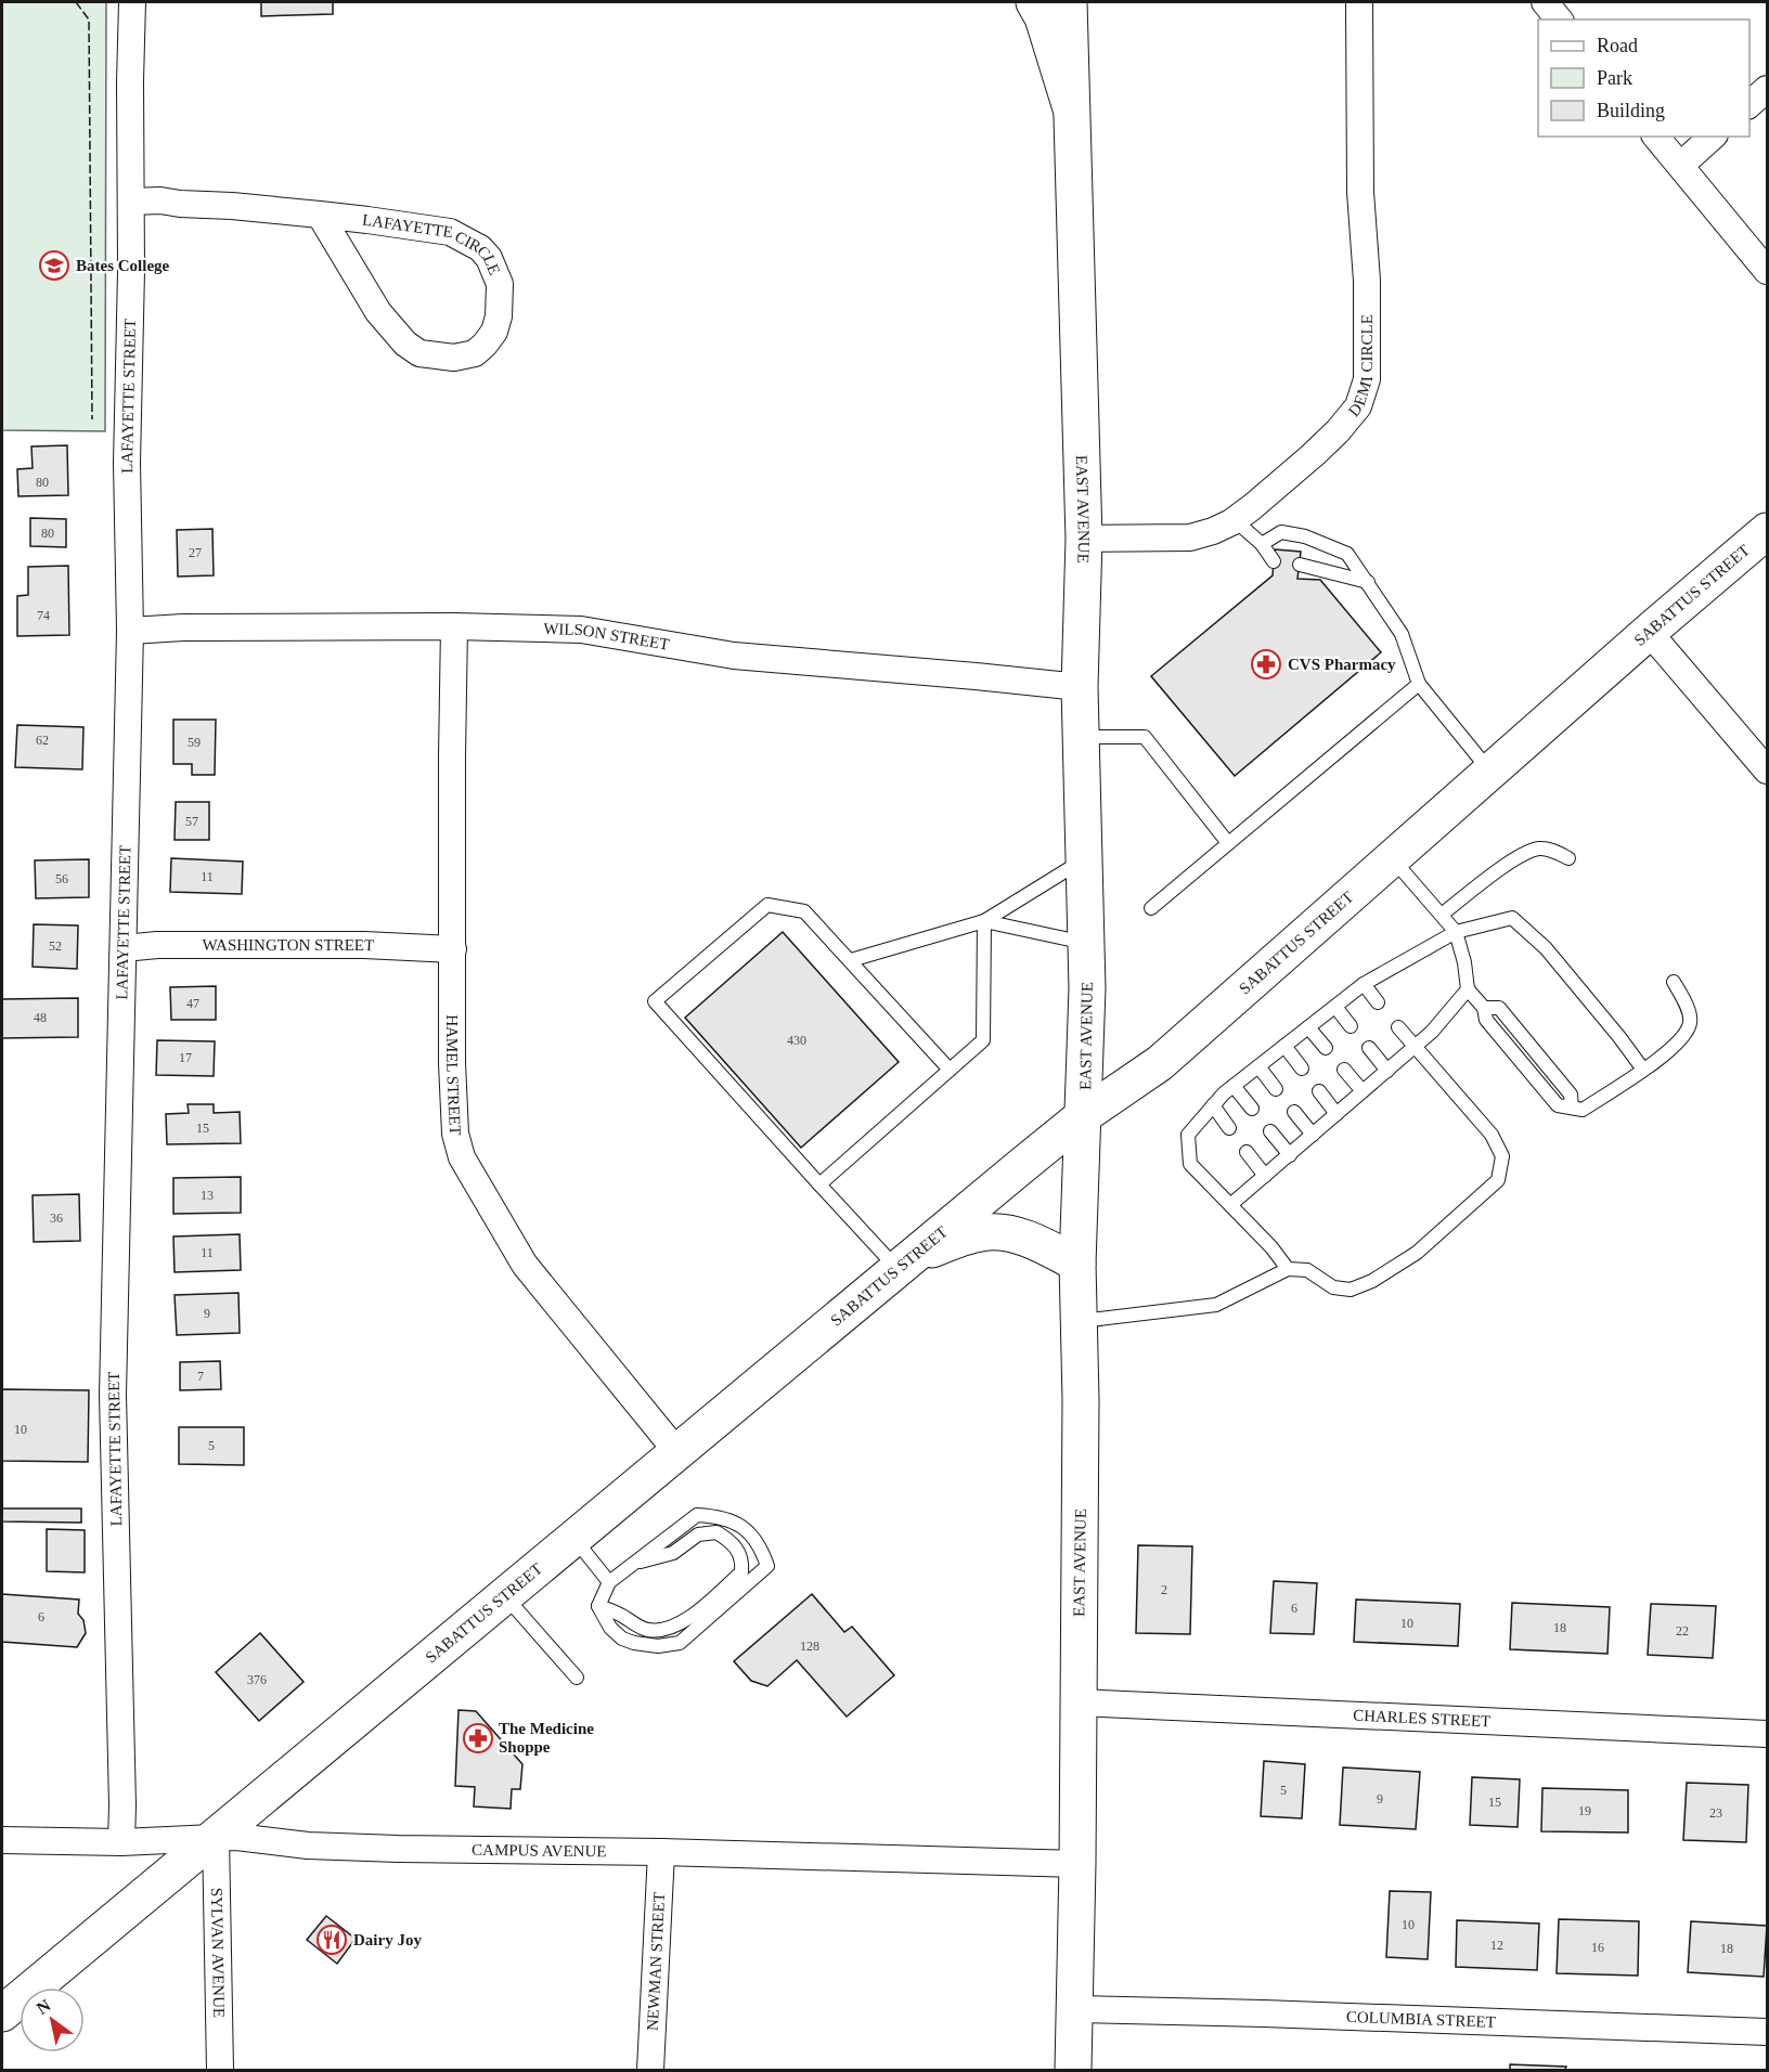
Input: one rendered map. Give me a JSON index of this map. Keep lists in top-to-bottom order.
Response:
{
  "streets": {
    "main road": ["EAST AVENUE", "SABATTUS STREET"],
    "street": [
      "LAFAYETTE CIRCLE",
      "DEMI CIRCLE",
      "LAFAYETTE STREET",
      "WILSON STREET",
      "WASHINGTON STREET",
      "HAMEL STREET",
      "CHARLES STREET",
      "CAMPUS AVENUE",
      "SYLVAN AVENUE",
      "NEWMAN STREET",
      "COLUMBIA STREET"
    ]
  },
  "crossings": [
    ["LAFAYETTE CIRCLE", "LAFAYETTE STREET"],
    ["DEMI CIRCLE", "EAST AVENUE"],
    ["LAFAYETTE STREET", "WILSON STREET"],
    ["LAFAYETTE STREET", "WASHINGTON STREET"],
    ["LAFAYETTE STREET", "CAMPUS AVENUE"],
    ["EAST AVENUE", "SABATTUS STREET"],
    ["EAST AVENUE", "WILSON STREET"],
    ["EAST AVENUE", "CHARLES STREET"],
    ["EAST AVENUE", "CAMPUS AVENUE"],
    ["EAST AVENUE", "COLUMBIA STREET"],
    ["SABATTUS STREET", "HAMEL STREET"],
    ["SABATTUS STREET", "CAMPUS AVENUE"],
    ["SABATTUS STREET", "SYLVAN AVENUE"],
    ["WILSON STREET", "HAMEL STREET"],
    ["WASHINGTON STREET", "HAMEL STREET"],
    ["CAMPUS AVENUE", "SYLVAN AVENUE"],
    ["CAMPUS AVENUE", "NEWMAN STREET"]
  ],
  "places": {
    "school or university": ["Bates College"],
    "pharmacy": ["CVS Pharmacy", "The Medicine Shoppe"],
    "restaurant": ["Dairy Joy"]
  },
  "house_numbers": [
    "80",
    "80",
    "27",
    "74",
    "62",
    "59",
    "57",
    "11",
    "56",
    "52",
    "47",
    "48",
    "430",
    "17",
    "15",
    "13",
    "36",
    "11",
    "9",
    "7",
    "10",
    "5",
    "2",
    "6",
    "6",
    "10",
    "18",
    "22",
    "128",
    "376",
    "5",
    "9",
    "15",
    "19",
    "23",
    "10",
    "12",
    "16",
    "18"
  ],
  "legend": ["Road", "Park", "Building"],
  "north": "top left"
}
